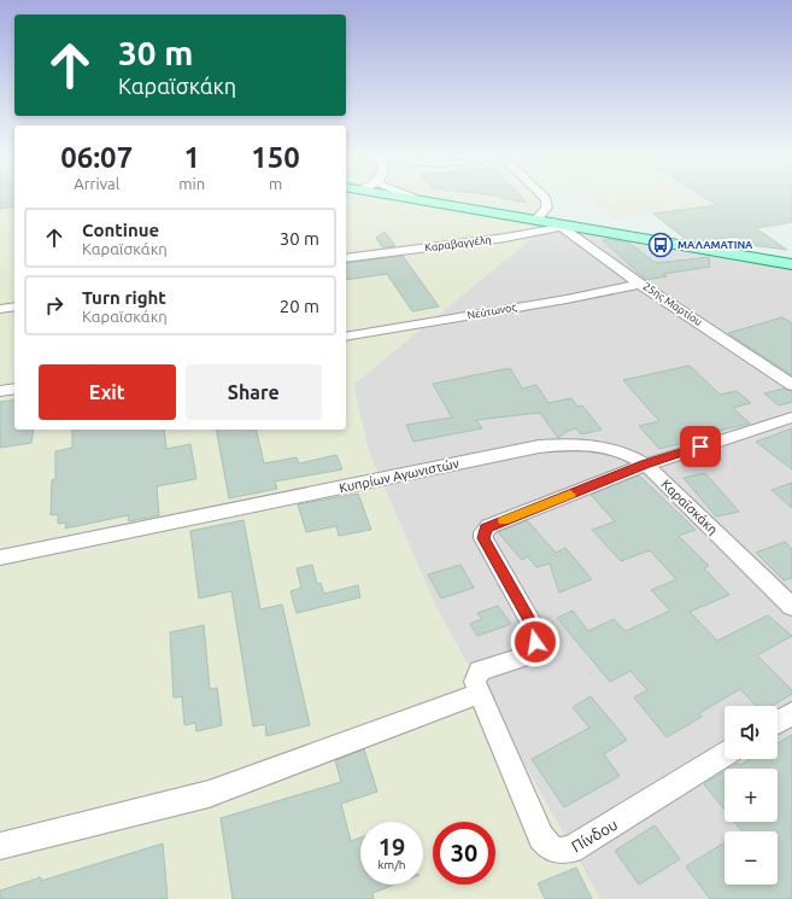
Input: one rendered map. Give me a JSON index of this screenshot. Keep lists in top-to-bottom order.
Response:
{
  "streets": {
    "street": [
      "Καραβαγγέλη",
      "25ης Μαρτίου",
      "Νεύτωνος",
      "Κυπρίων Αγωνιστών",
      "Καραϊσκάκη",
      "Πίνδου"
    ]
  },
  "crossings": [
    ["Καραβαγγέλη", "25ης Μαρτίου"],
    ["25ης Μαρτίου", "Νεύτωνος"],
    ["Κυπρίων Αγωνιστών", "Καραϊσκάκη"]
  ],
  "places": {
    "bus stop": ["ΜΑΛΑΜΑΤΙΝΑ"]
  },
  "page": {
    "turn": ["30 m", "Καραϊσκάκη"],
    "eta": [
      "06:07",
      "Arrival",
      "1",
      "min",
      "150",
      "m"
    ],
    "list": [
      {
        "name": "Continue",
        "note": "Καραϊσκάκη",
        "value": "30 m"
      },
      {
        "name": "Turn right",
        "note": "Καραϊσκάκη",
        "value": "20 m"
      }
    ],
    "buttons": ["Exit", "Share"],
    "map_buttons": ["+", "−"],
    "speed": "19 km/h",
    "limit": "30"
  }
}
